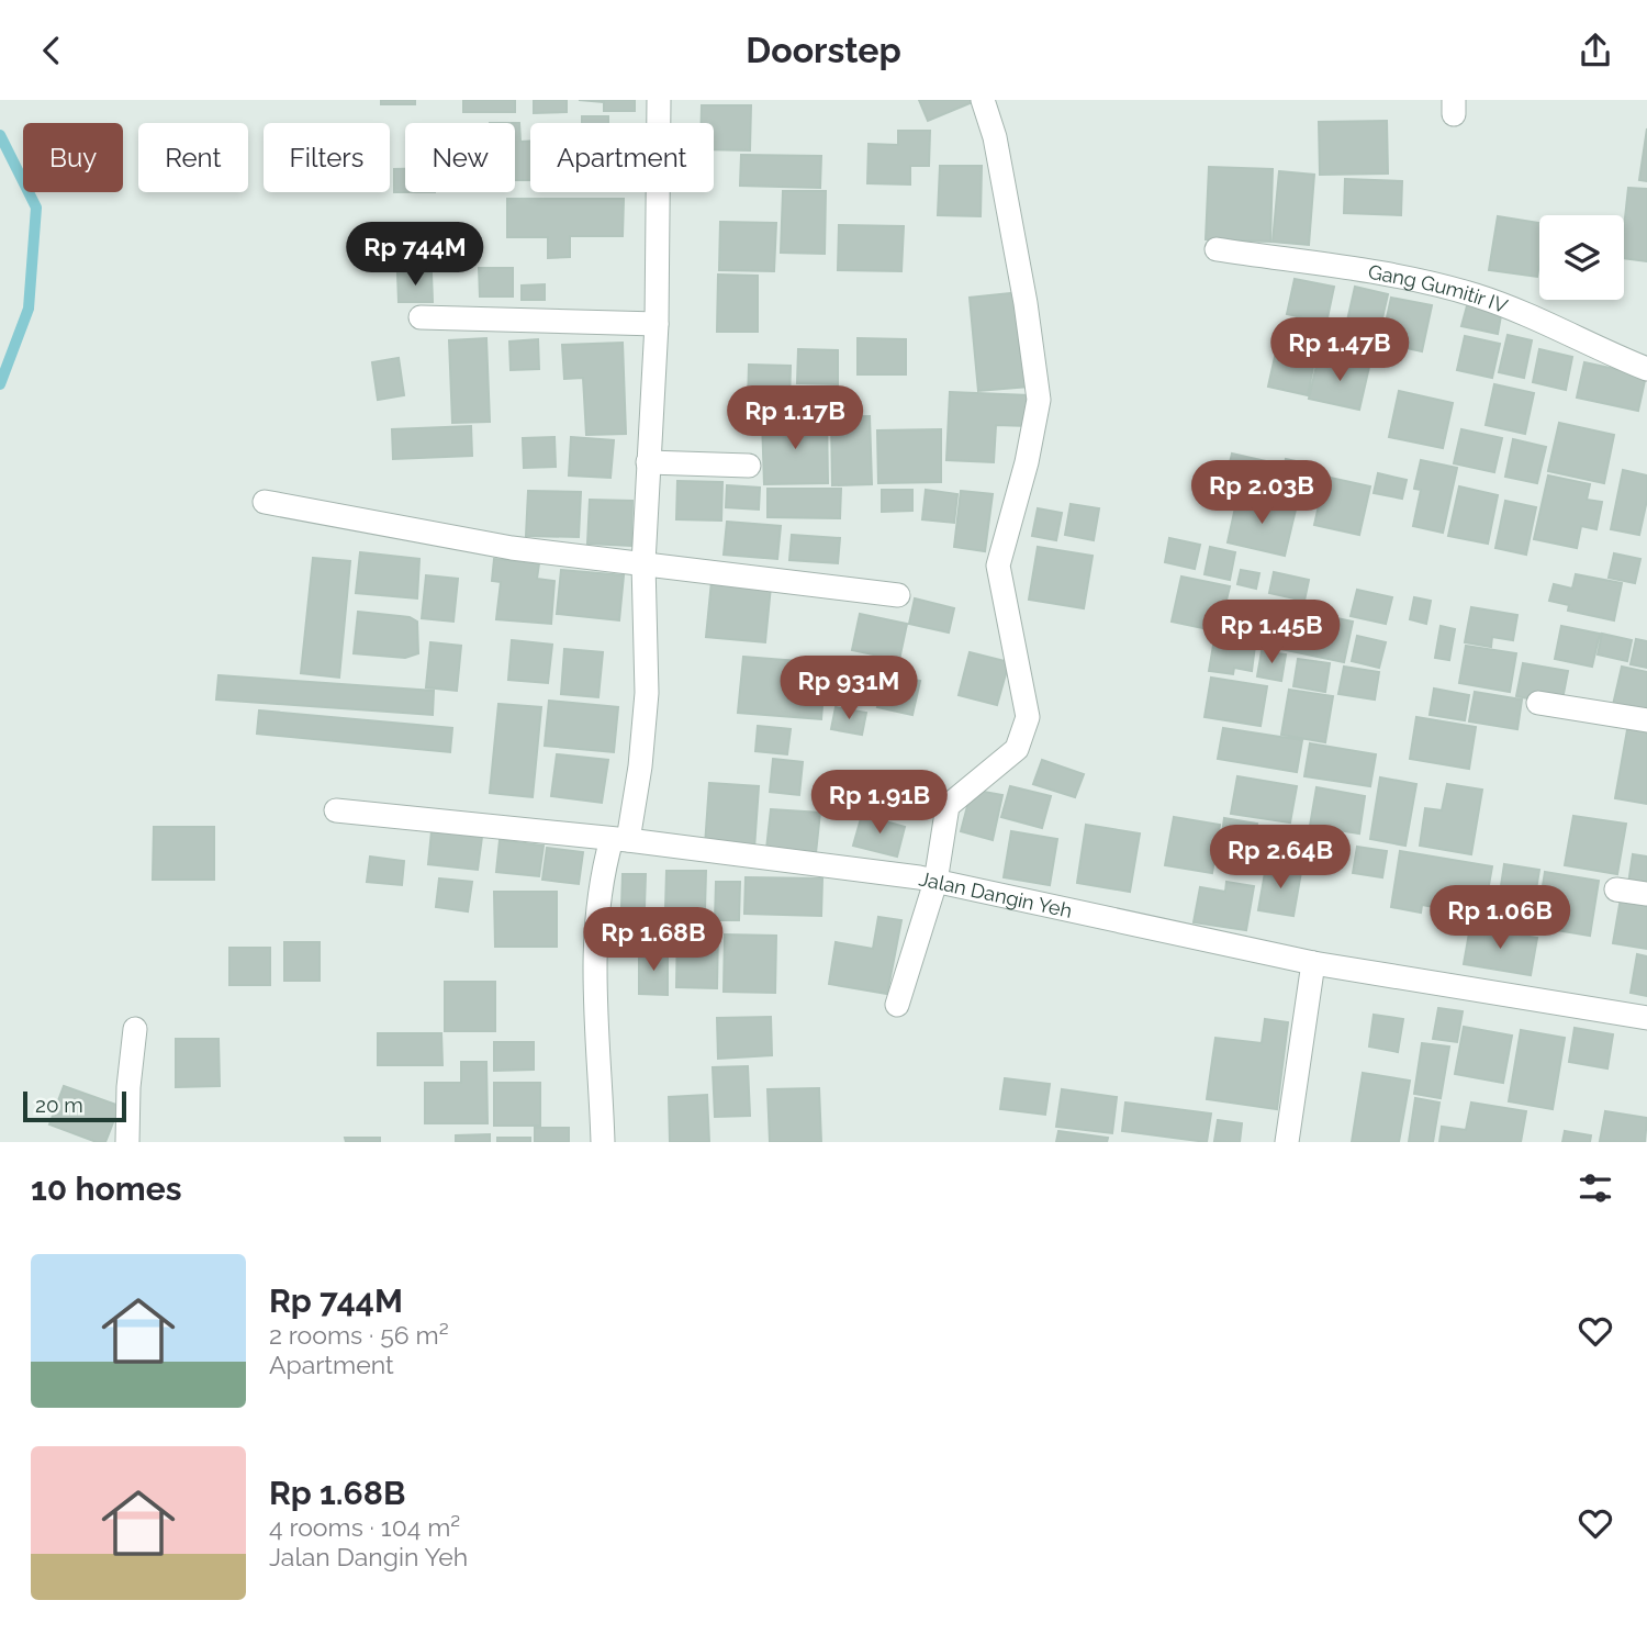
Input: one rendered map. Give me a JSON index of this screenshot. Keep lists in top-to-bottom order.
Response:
{
  "streets": {
    "street": ["Gang Gumitir IV", "Jalan Dangin Yeh"]
  },
  "scale_bar": "20 m",
  "page": {
    "header": "Doorstep",
    "chip": [
      "Buy",
      "Rent",
      "Filters",
      "New",
      "Apartment"
    ],
    "price": [
      "Rp 744M",
      "Rp 1.47B",
      "Rp 1.17B",
      "Rp 2.03B",
      "Rp 1.45B",
      "Rp 931M",
      "Rp 1.91B",
      "Rp 2.64B",
      "Rp 1.06B",
      "Rp 1.68B"
    ],
    "scale": "20 m",
    "heading": "10 homes",
    "list": [
      {
        "name": "Rp 744M",
        "note": "2 rooms · 56 m² · Apartment"
      },
      {
        "name": "Rp 1.68B",
        "note": "4 rooms · 104 m² · Jalan Dangin Yeh"
      }
    ]
  }
}
